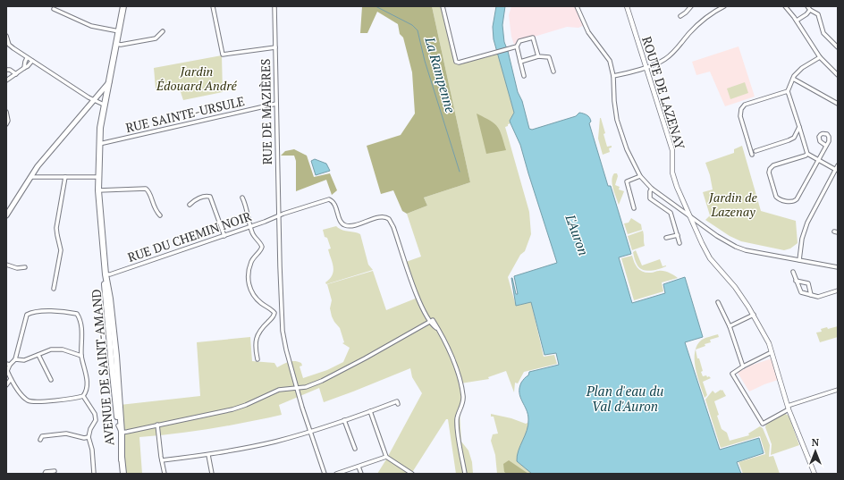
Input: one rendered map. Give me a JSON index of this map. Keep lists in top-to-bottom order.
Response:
{
  "streets": {
    "main road": ["AVENUE DE SAINT-AMAND"],
    "street": [
      "ROUTE DE LAZENAY",
      "RUE DE MAZIÈRES",
      "RUE SAINTE-URSULE",
      "RUE DU CHEMIN NOIR"
    ]
  },
  "crossings": [
    ["RUE DE MAZIÈRES", "RUE SAINTE-URSULE"],
    ["RUE DE MAZIÈRES", "RUE DU CHEMIN NOIR"],
    ["RUE SAINTE-URSULE", "AVENUE DE SAINT-AMAND"],
    ["RUE DU CHEMIN NOIR", "AVENUE DE SAINT-AMAND"]
  ],
  "water": ["La Rampenne", "L'Auron", "Plan d'eau du Val d'Auron"],
  "parks": ["Jardin Édouard André", "Jardin de Lazenay"],
  "north": "top"
}
